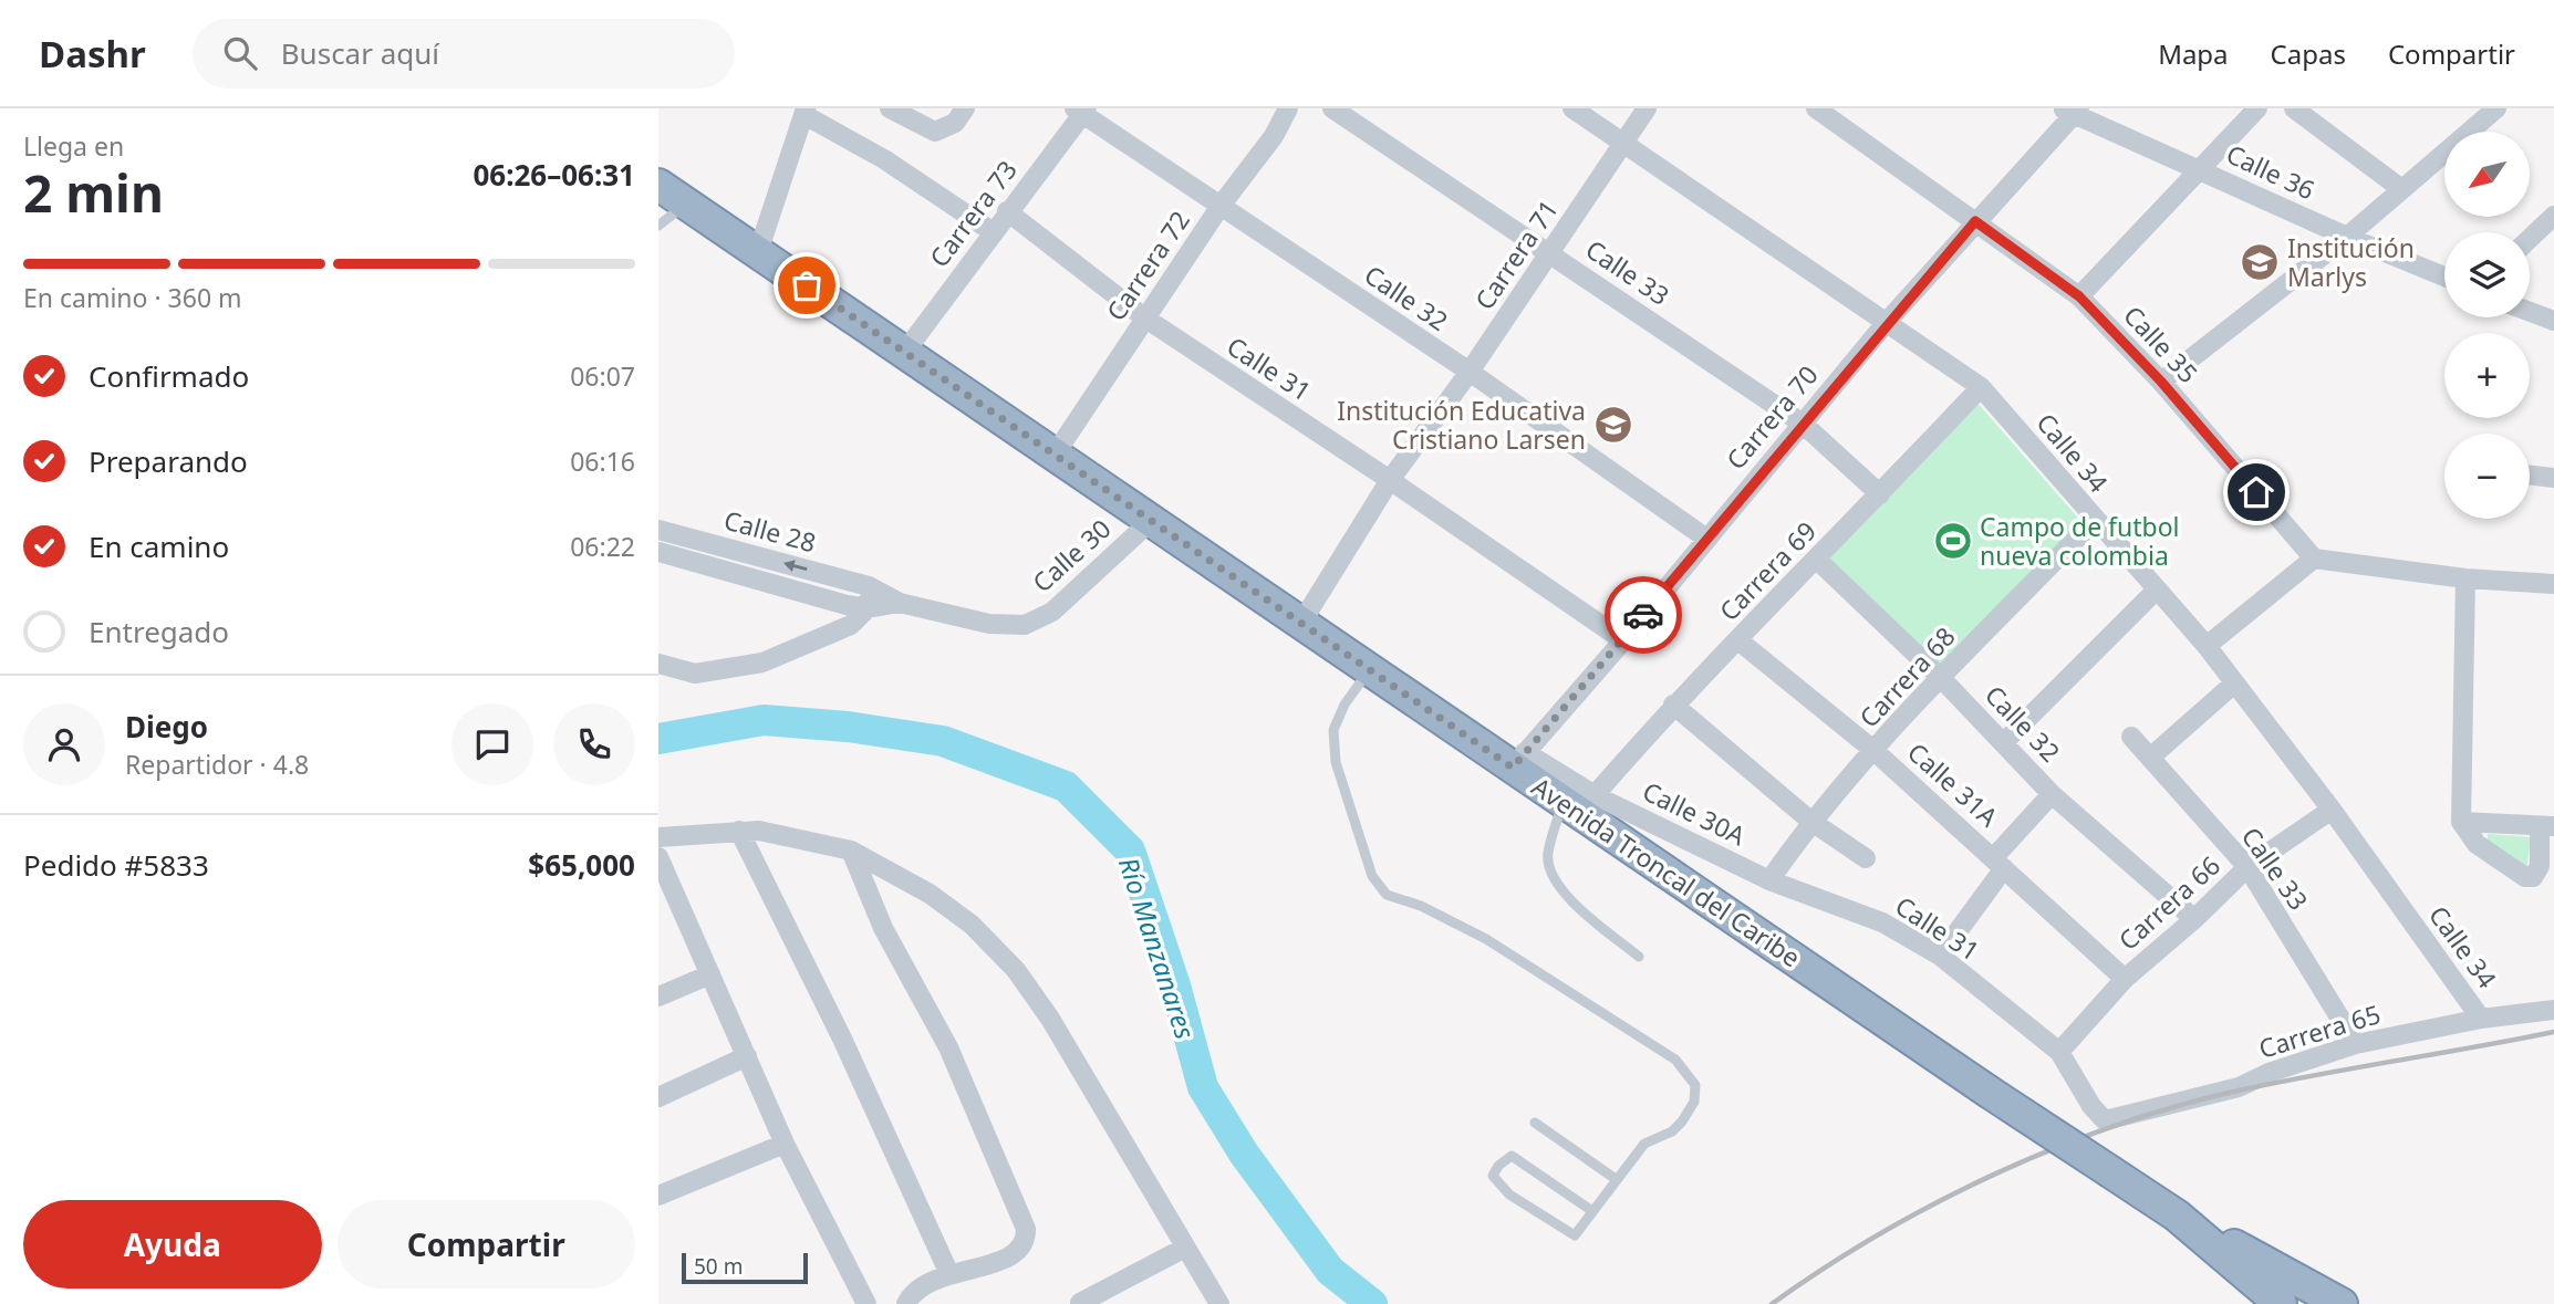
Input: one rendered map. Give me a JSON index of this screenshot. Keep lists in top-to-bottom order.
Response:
{
  "streets": {
    "highway": ["Avenida Troncal del Caribe"],
    "street": [
      "Calle 36",
      "Carrera 73",
      "Carrera 71",
      "Carrera 72",
      "Calle 33",
      "Calle 32",
      "Calle 35",
      "Calle 31",
      "Carrera 70",
      "Calle 34",
      "Calle 28",
      "Calle 30",
      "Carrera 69",
      "Carrera 68",
      "Calle 31A",
      "Calle 30A",
      "Carrera 66",
      "Carrera 65"
    ]
  },
  "crossings": [
    ["Calle 36", "Carrera 70"],
    ["Carrera 73", "Calle 32"],
    ["Carrera 73", "Calle 31"],
    ["Carrera 73", "Avenida Troncal del Caribe"],
    ["Carrera 71", "Calle 33"],
    ["Carrera 71", "Calle 32"],
    ["Carrera 71", "Calle 31"],
    ["Carrera 71", "Calle 34"],
    ["Carrera 71", "Avenida Troncal del Caribe"],
    ["Carrera 72", "Calle 32"],
    ["Carrera 72", "Calle 31"],
    ["Carrera 72", "Avenida Troncal del Caribe"],
    ["Calle 33", "Carrera 70"],
    ["Calle 33", "Carrera 69"],
    ["Calle 33", "Carrera 66"],
    ["Calle 33", "Carrera 65"],
    ["Calle 32", "Carrera 70"],
    ["Calle 32", "Carrera 69"],
    ["Calle 32", "Carrera 68"],
    ["Calle 32", "Carrera 66"],
    ["Calle 35", "Carrera 70"],
    ["Calle 31", "Carrera 70"],
    ["Calle 31", "Carrera 68"],
    ["Calle 31", "Calle 30A"],
    ["Calle 31", "Carrera 66"],
    ["Calle 31", "Carrera 65"],
    ["Carrera 70", "Calle 34"],
    ["Carrera 70", "Calle 30A"],
    ["Carrera 70", "Avenida Troncal del Caribe"],
    ["Calle 34", "Carrera 69"],
    ["Calle 34", "Carrera 68"],
    ["Calle 34", "Carrera 66"],
    ["Calle 34", "Carrera 65"],
    ["Calle 28", "Calle 30"],
    ["Calle 30", "Avenida Troncal del Caribe"],
    ["Carrera 69", "Calle 31A"],
    ["Carrera 69", "Calle 30A"],
    ["Carrera 68", "Calle 31A"],
    ["Carrera 68", "Calle 30A"],
    ["Calle 31A", "Carrera 66"],
    ["Calle 30A", "Avenida Troncal del Caribe"]
  ],
  "water": ["Río Manzanares"],
  "places": {
    "school or university": ["Institución Marlys", "Institución Educativa Cristiano Larsen"],
    "sports": ["Campo de futbol nueva colombia"]
  },
  "scale_bar": "50 m",
  "north": "bottom left",
  "page": {
    "header": "Dashr",
    "search": "Buscar aquí",
    "nav": ["Mapa", "Capas", "Compartir"],
    "heading": ["2 min", "Llega en", "06:26–06:31"],
    "panel": [
      "Diego",
      "Repartidor · 4.8",
      "Pedido #5833",
      "$65,000"
    ],
    "map_buttons": ["+", "−"],
    "bar": "En camino · 360 m",
    "list": [
      ["Confirmado", "06:07"],
      ["Preparando", "06:16"],
      ["En camino", "06:22"],
      "Entregado"
    ],
    "buttons": ["Ayuda", "Compartir"],
    "scale": "50 m"
  }
}
